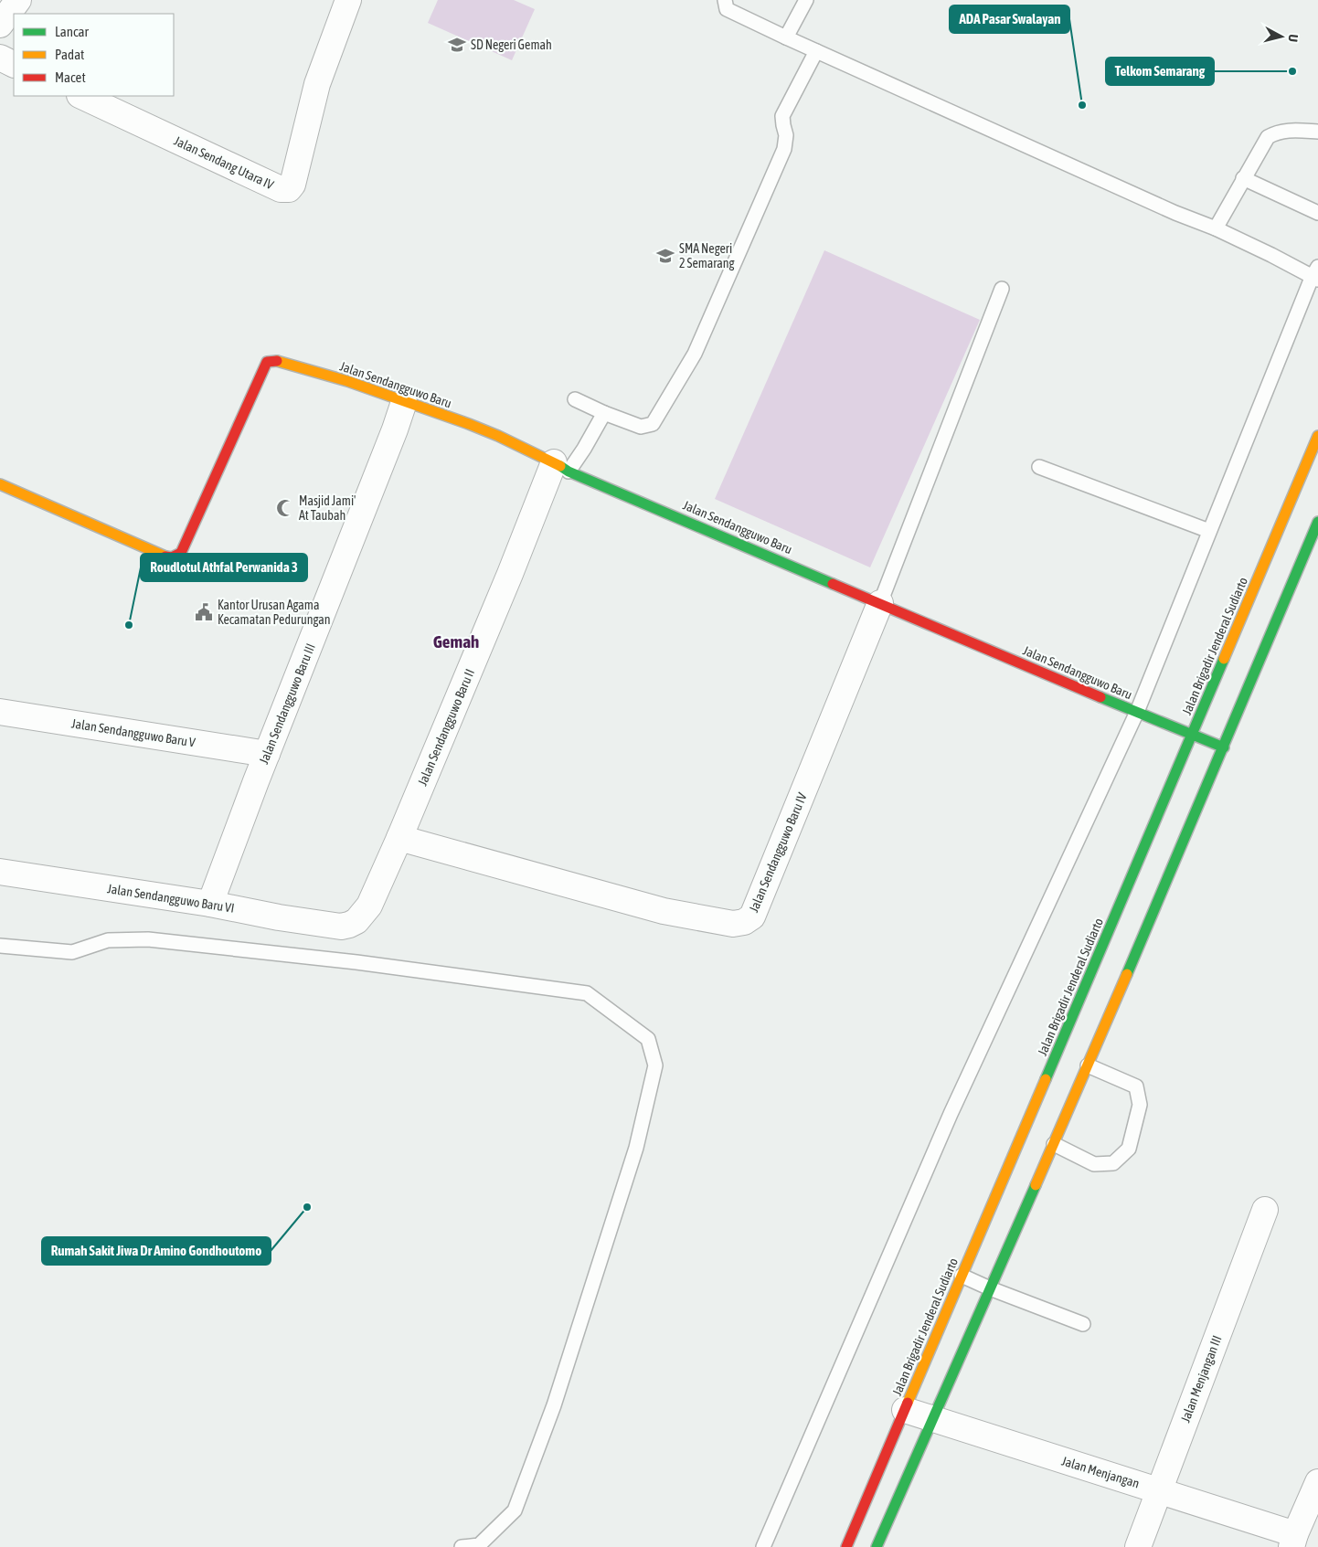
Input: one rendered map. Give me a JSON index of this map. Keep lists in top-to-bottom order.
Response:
{
  "streets": {
    "main road": ["Jalan Sendangguwo Baru", "Jalan Brigadir Jenderal Sudiarto"],
    "street": [
      "Jalan Sendang Utara IV",
      "Jalan Sendangguwo Baru III",
      "Jalan Sendangguwo Baru II",
      "Jalan Sendangguwo Baru V",
      "Jalan Sendangguwo Baru IV",
      "Jalan Sendangguwo Baru VI",
      "Jalan Menjangan III",
      "Jalan Menjangan"
    ]
  },
  "crossings": [
    ["Jalan Sendangguwo Baru", "Jalan Brigadir Jenderal Sudiarto"],
    ["Jalan Sendangguwo Baru", "Jalan Sendangguwo Baru III"],
    ["Jalan Sendangguwo Baru", "Jalan Sendangguwo Baru II"],
    ["Jalan Sendangguwo Baru", "Jalan Sendangguwo Baru IV"],
    ["Jalan Brigadir Jenderal Sudiarto", "Jalan Menjangan"],
    ["Jalan Sendangguwo Baru III", "Jalan Sendangguwo Baru V"],
    ["Jalan Sendangguwo Baru III", "Jalan Sendangguwo Baru VI"],
    ["Jalan Sendangguwo Baru II", "Jalan Sendangguwo Baru IV"],
    ["Jalan Sendangguwo Baru II", "Jalan Sendangguwo Baru VI"],
    ["Jalan Menjangan III", "Jalan Menjangan"]
  ],
  "districts": ["Gemah"],
  "places": {
    "school or university": ["SD Negeri Gemah", "SMA Negeri 2 Semarang"],
    "other": [
      "Telkom Semarang",
      "ADA Pasar Swalayan",
      "Roudlotul Athfal Perwanida 3",
      "Rumah Sakit Jiwa Dr Amino Gondhoutomo"
    ],
    "mosque": ["Masjid Jami' At Taubah"],
    "public building": ["Kantor Urusan Agama Kecamatan Pedurungan"]
  },
  "legend": ["Lancar", "Padat", "Macet"],
  "north": "right"
}
